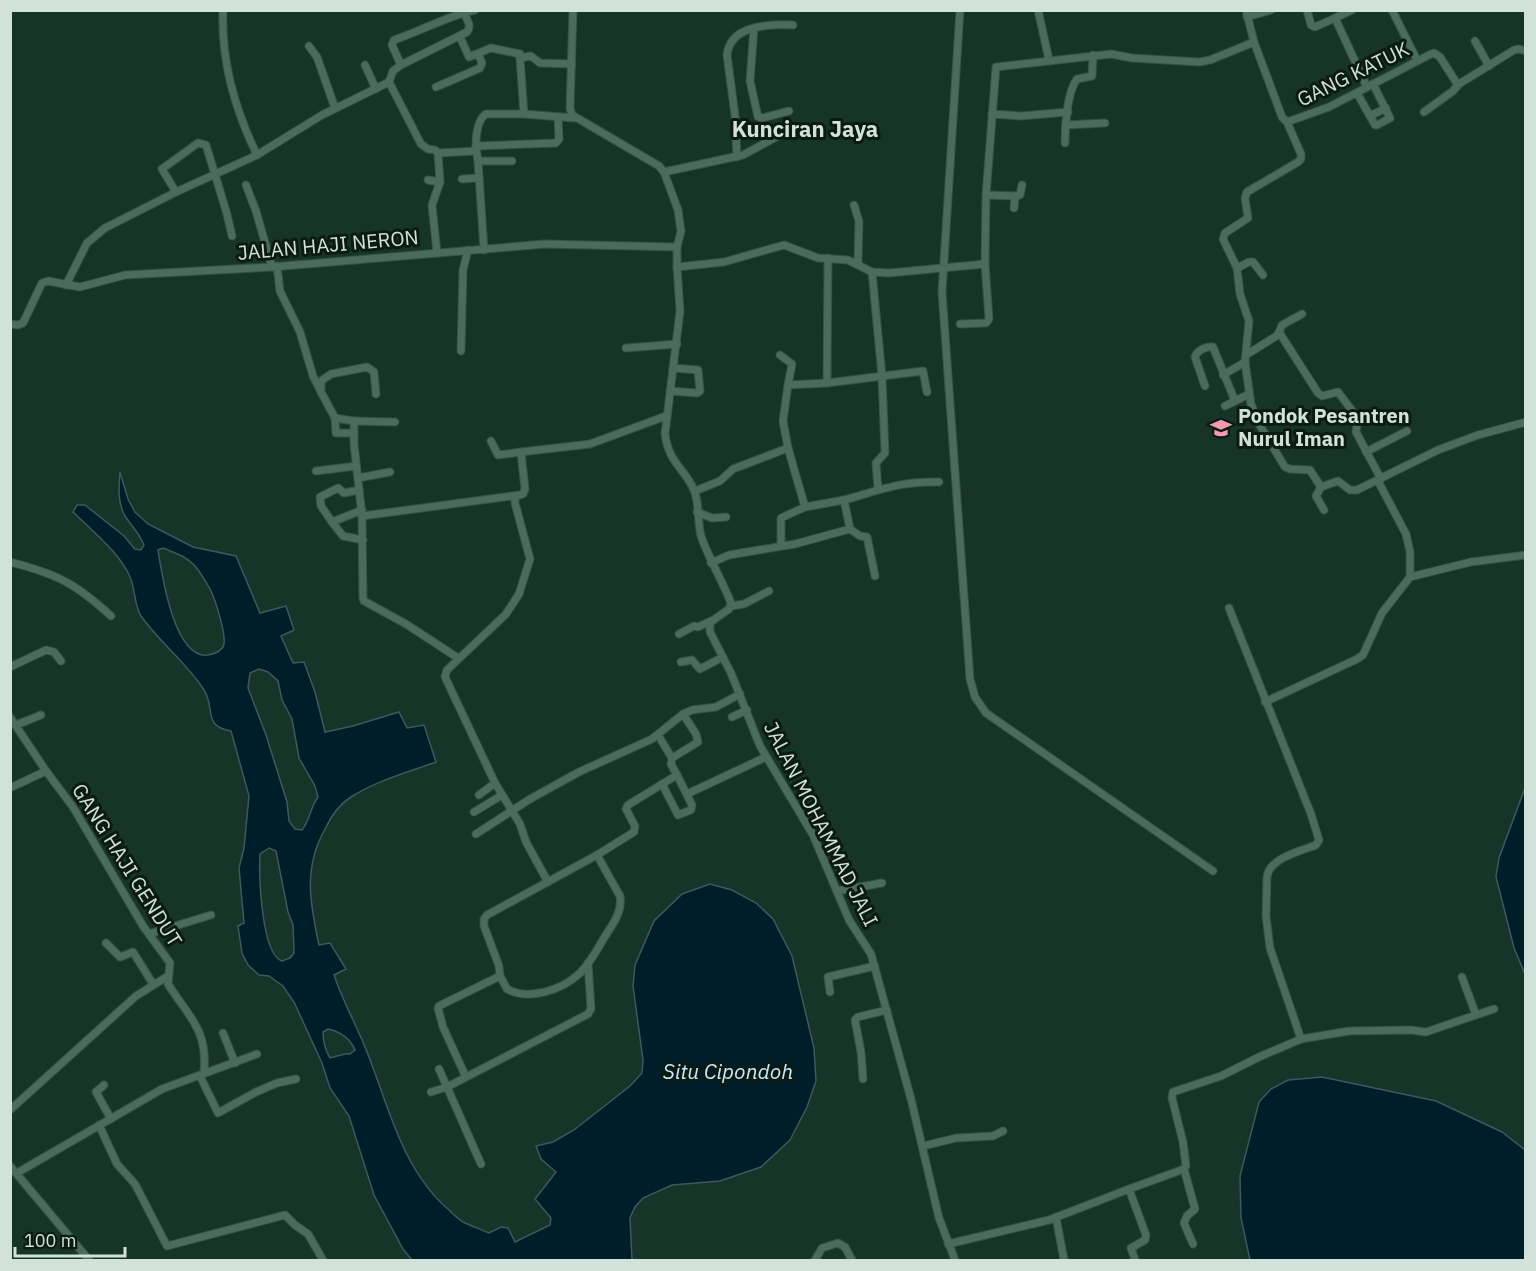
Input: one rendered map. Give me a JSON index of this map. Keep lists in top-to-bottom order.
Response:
{
  "streets": {
    "street": [
      "GANG KATUK",
      "JALAN HAJI NERON",
      "JALAN MOHAMMAD JALI",
      "GANG HAJI GENDUT"
    ]
  },
  "districts": ["Kunciran Jaya"],
  "water": ["Situ Cipondoh"],
  "places": {
    "school or university": ["Pondok Pesantren Nurul Iman"]
  },
  "scale_bar": "100 m"
}
